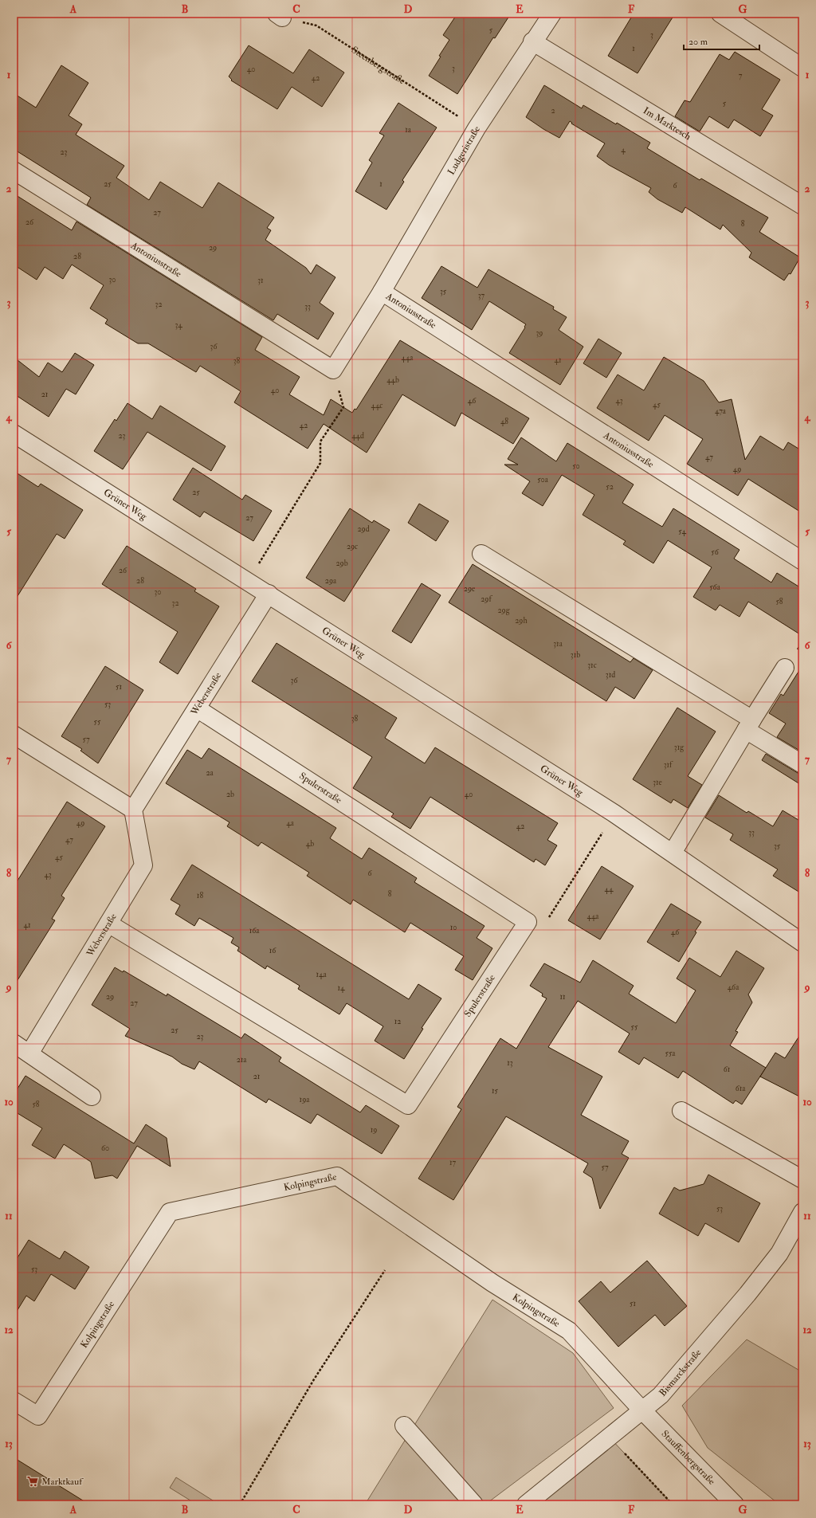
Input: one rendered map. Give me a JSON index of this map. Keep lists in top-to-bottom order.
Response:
{
  "streets": {
    "street": [
      "Im Marktesch",
      "Ludgeristraße",
      "Antoniusstraße",
      "Grüner Weg",
      "Weberstraße",
      "Spulerstraße",
      "Kolpingstraße",
      "Bismarckstraße",
      "Stauffenbergstraße"
    ],
    "path": ["Steenbergstraße"]
  },
  "crossings": [
    ["Steenbergstraße", "Ludgeristraße"],
    ["Im Marktesch", "Ludgeristraße"],
    ["Ludgeristraße", "Antoniusstraße"],
    ["Grüner Weg", "Weberstraße"],
    ["Weberstraße", "Spulerstraße"],
    ["Kolpingstraße", "Bismarckstraße"],
    ["Kolpingstraße", "Stauffenbergstraße"],
    ["Bismarckstraße", "Stauffenbergstraße"]
  ],
  "places": {
    "supermarket": ["Marktkauf"]
  },
  "house_numbers": [
    "5",
    "3",
    "1",
    "3",
    "40",
    "7",
    "42",
    "5",
    "2",
    "1a",
    "4",
    "23",
    "25",
    "1",
    "6",
    "27",
    "26",
    "8",
    "29",
    "28",
    "30",
    "31",
    "35",
    "37",
    "32",
    "33",
    "34",
    "39",
    "36",
    "44a",
    "41",
    "38",
    "44b",
    "40",
    "21",
    "46",
    "43",
    "45",
    "44c",
    "47a",
    "48",
    "42",
    "23",
    "44d",
    "47",
    "50",
    "49",
    "50a",
    "52",
    "25",
    "27",
    "29d",
    "54",
    "29c",
    "56",
    "29b",
    "26",
    "28",
    "29a",
    "56a",
    "29e",
    "30",
    "29f",
    "58",
    "32",
    "29g",
    "29h",
    "31a",
    "31b",
    "31c",
    "31d",
    "36",
    "51",
    "53",
    "38",
    "55",
    "57",
    "31g",
    "31f",
    "2a",
    "31e",
    "2b",
    "40",
    "49",
    "4a",
    "42",
    "33",
    "47",
    "4b",
    "35",
    "45",
    "6",
    "43",
    "44",
    "8",
    "18",
    "44a",
    "41",
    "10",
    "16a",
    "46",
    "16",
    "14a",
    "46a",
    "14",
    "29",
    "11",
    "27",
    "12",
    "55",
    "25",
    "23",
    "55a",
    "21a",
    "13",
    "61",
    "21",
    "61a",
    "15",
    "19a",
    "58",
    "19",
    "60",
    "17",
    "57",
    "53",
    "53",
    "51"
  ],
  "scale_bar": "20 m",
  "grid": {
    "columns": [
      "A",
      "B",
      "C",
      "D",
      "E",
      "F",
      "G"
    ],
    "rows": [
      "1",
      "2",
      "3",
      "4",
      "5",
      "6",
      "7",
      "8",
      "9",
      "10",
      "11",
      "12",
      "13"
    ]
  }
}
